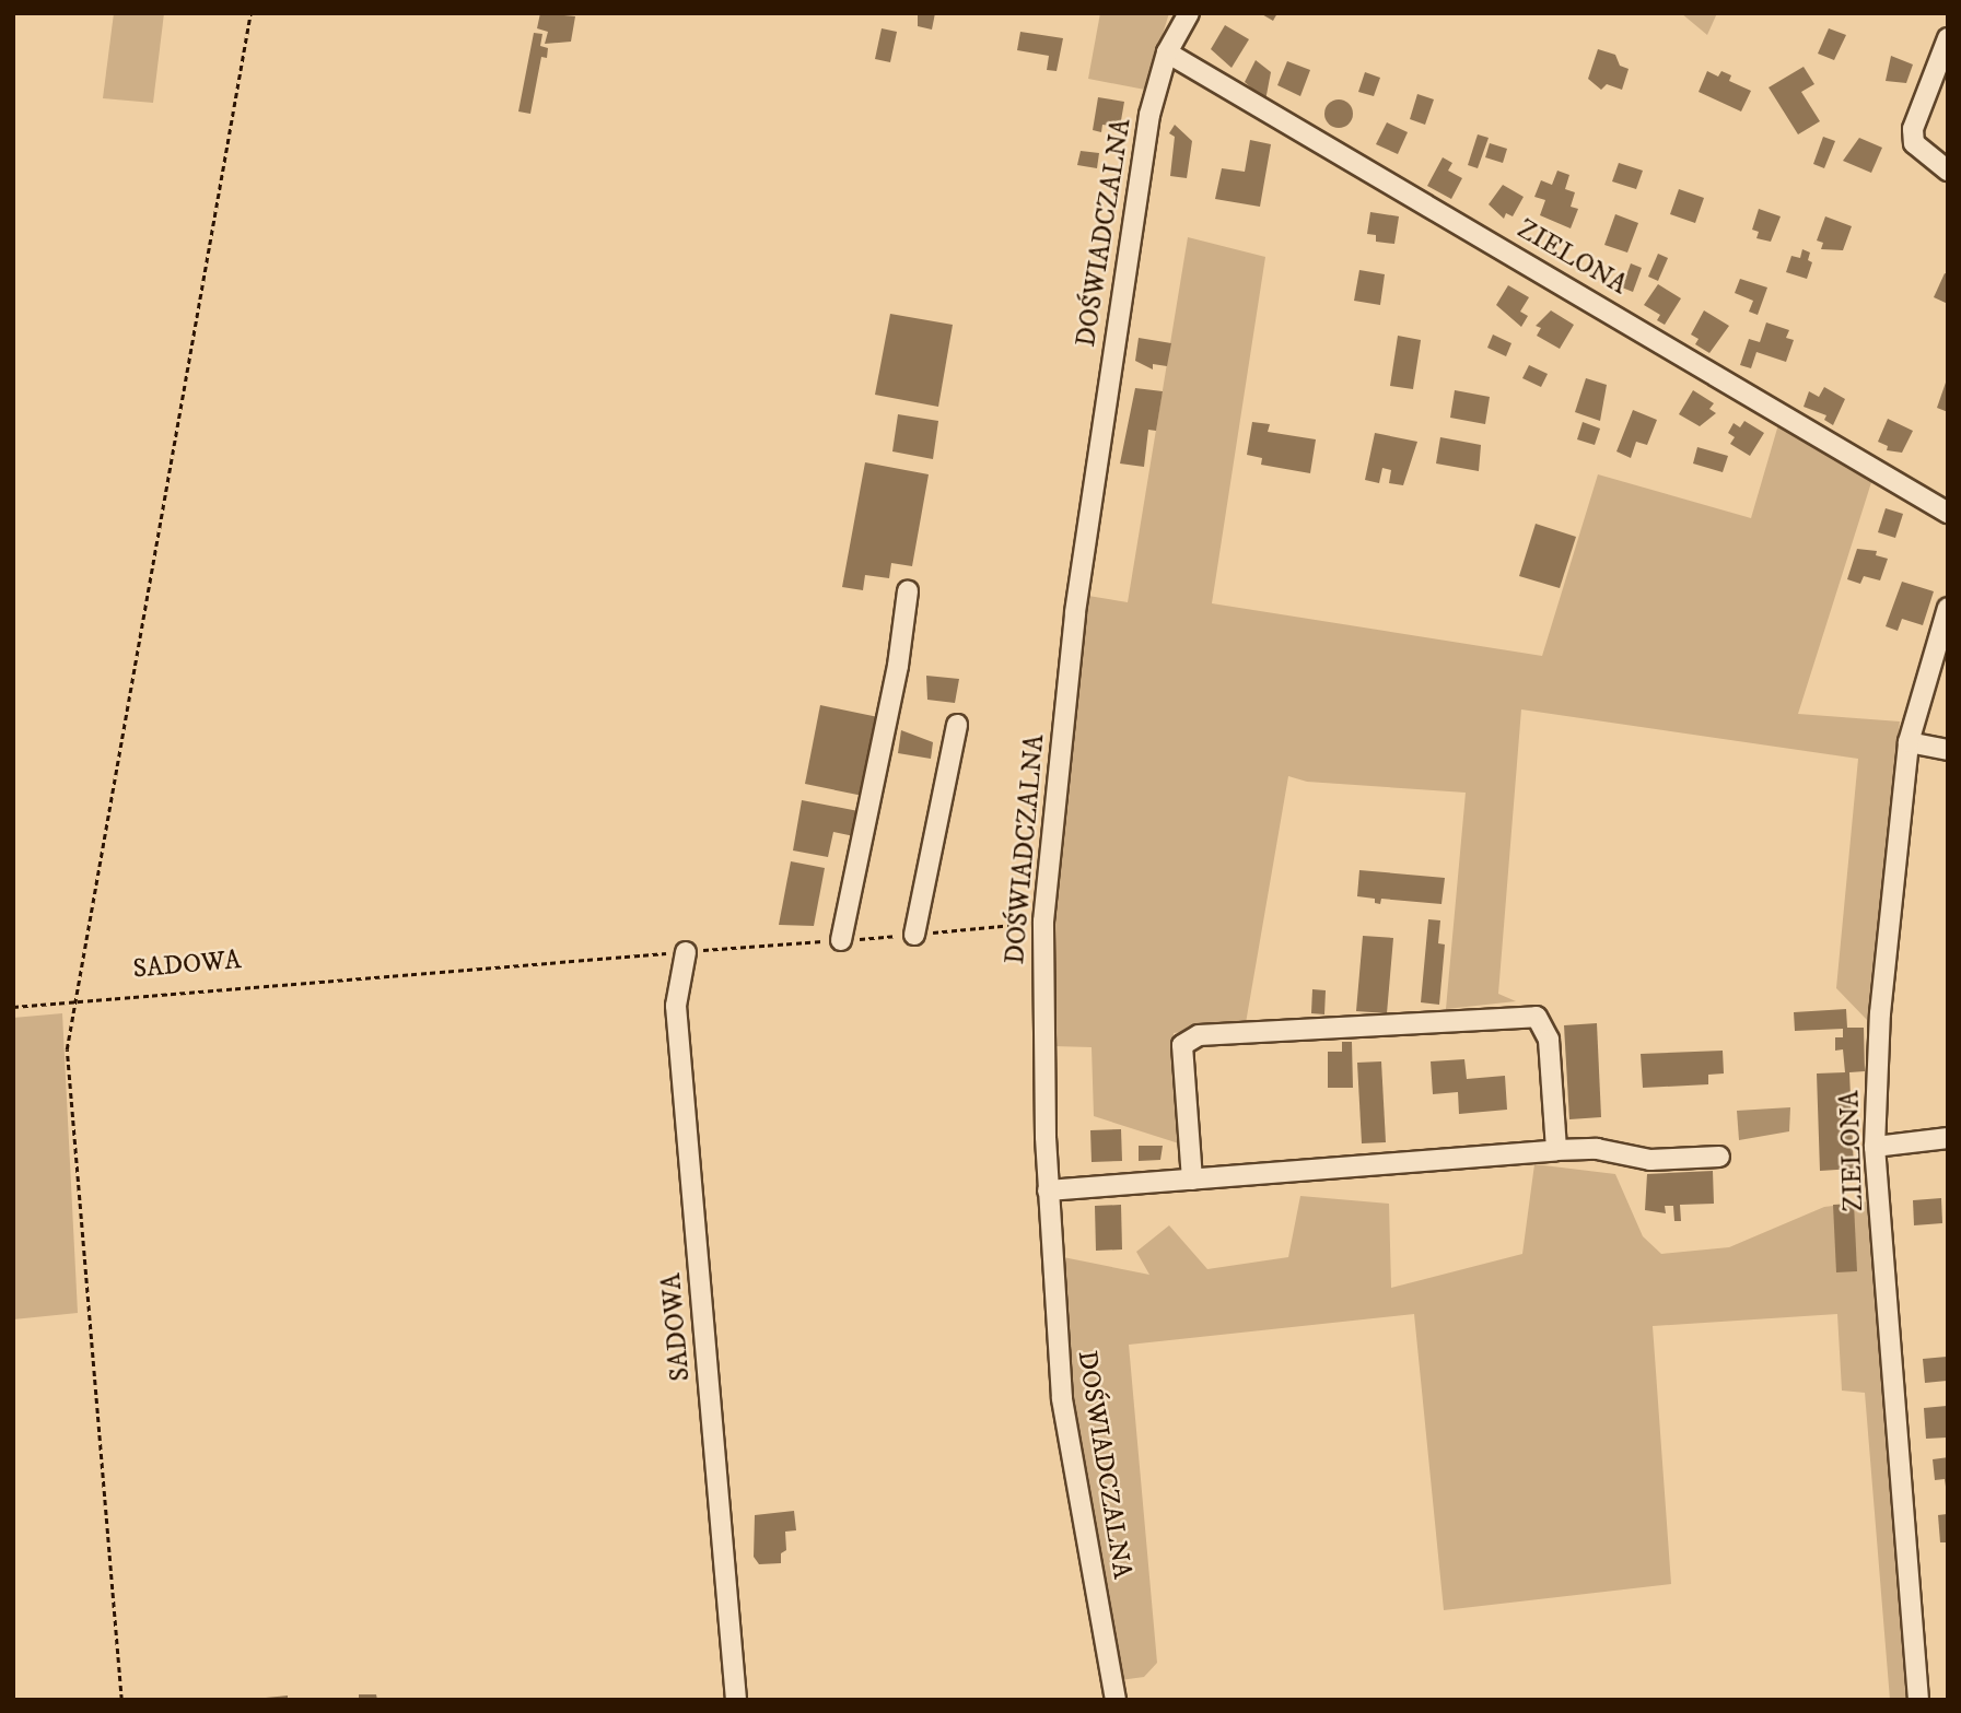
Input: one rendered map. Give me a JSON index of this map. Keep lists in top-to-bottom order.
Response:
{
  "streets": {
    "street": ["DOŚWIADCZALNA", "ZIELONA", "SADOWA"]
  },
  "crossings": [
    ["DOŚWIADCZALNA", "ZIELONA"],
    ["DOŚWIADCZALNA", "SADOWA"]
  ]
}
